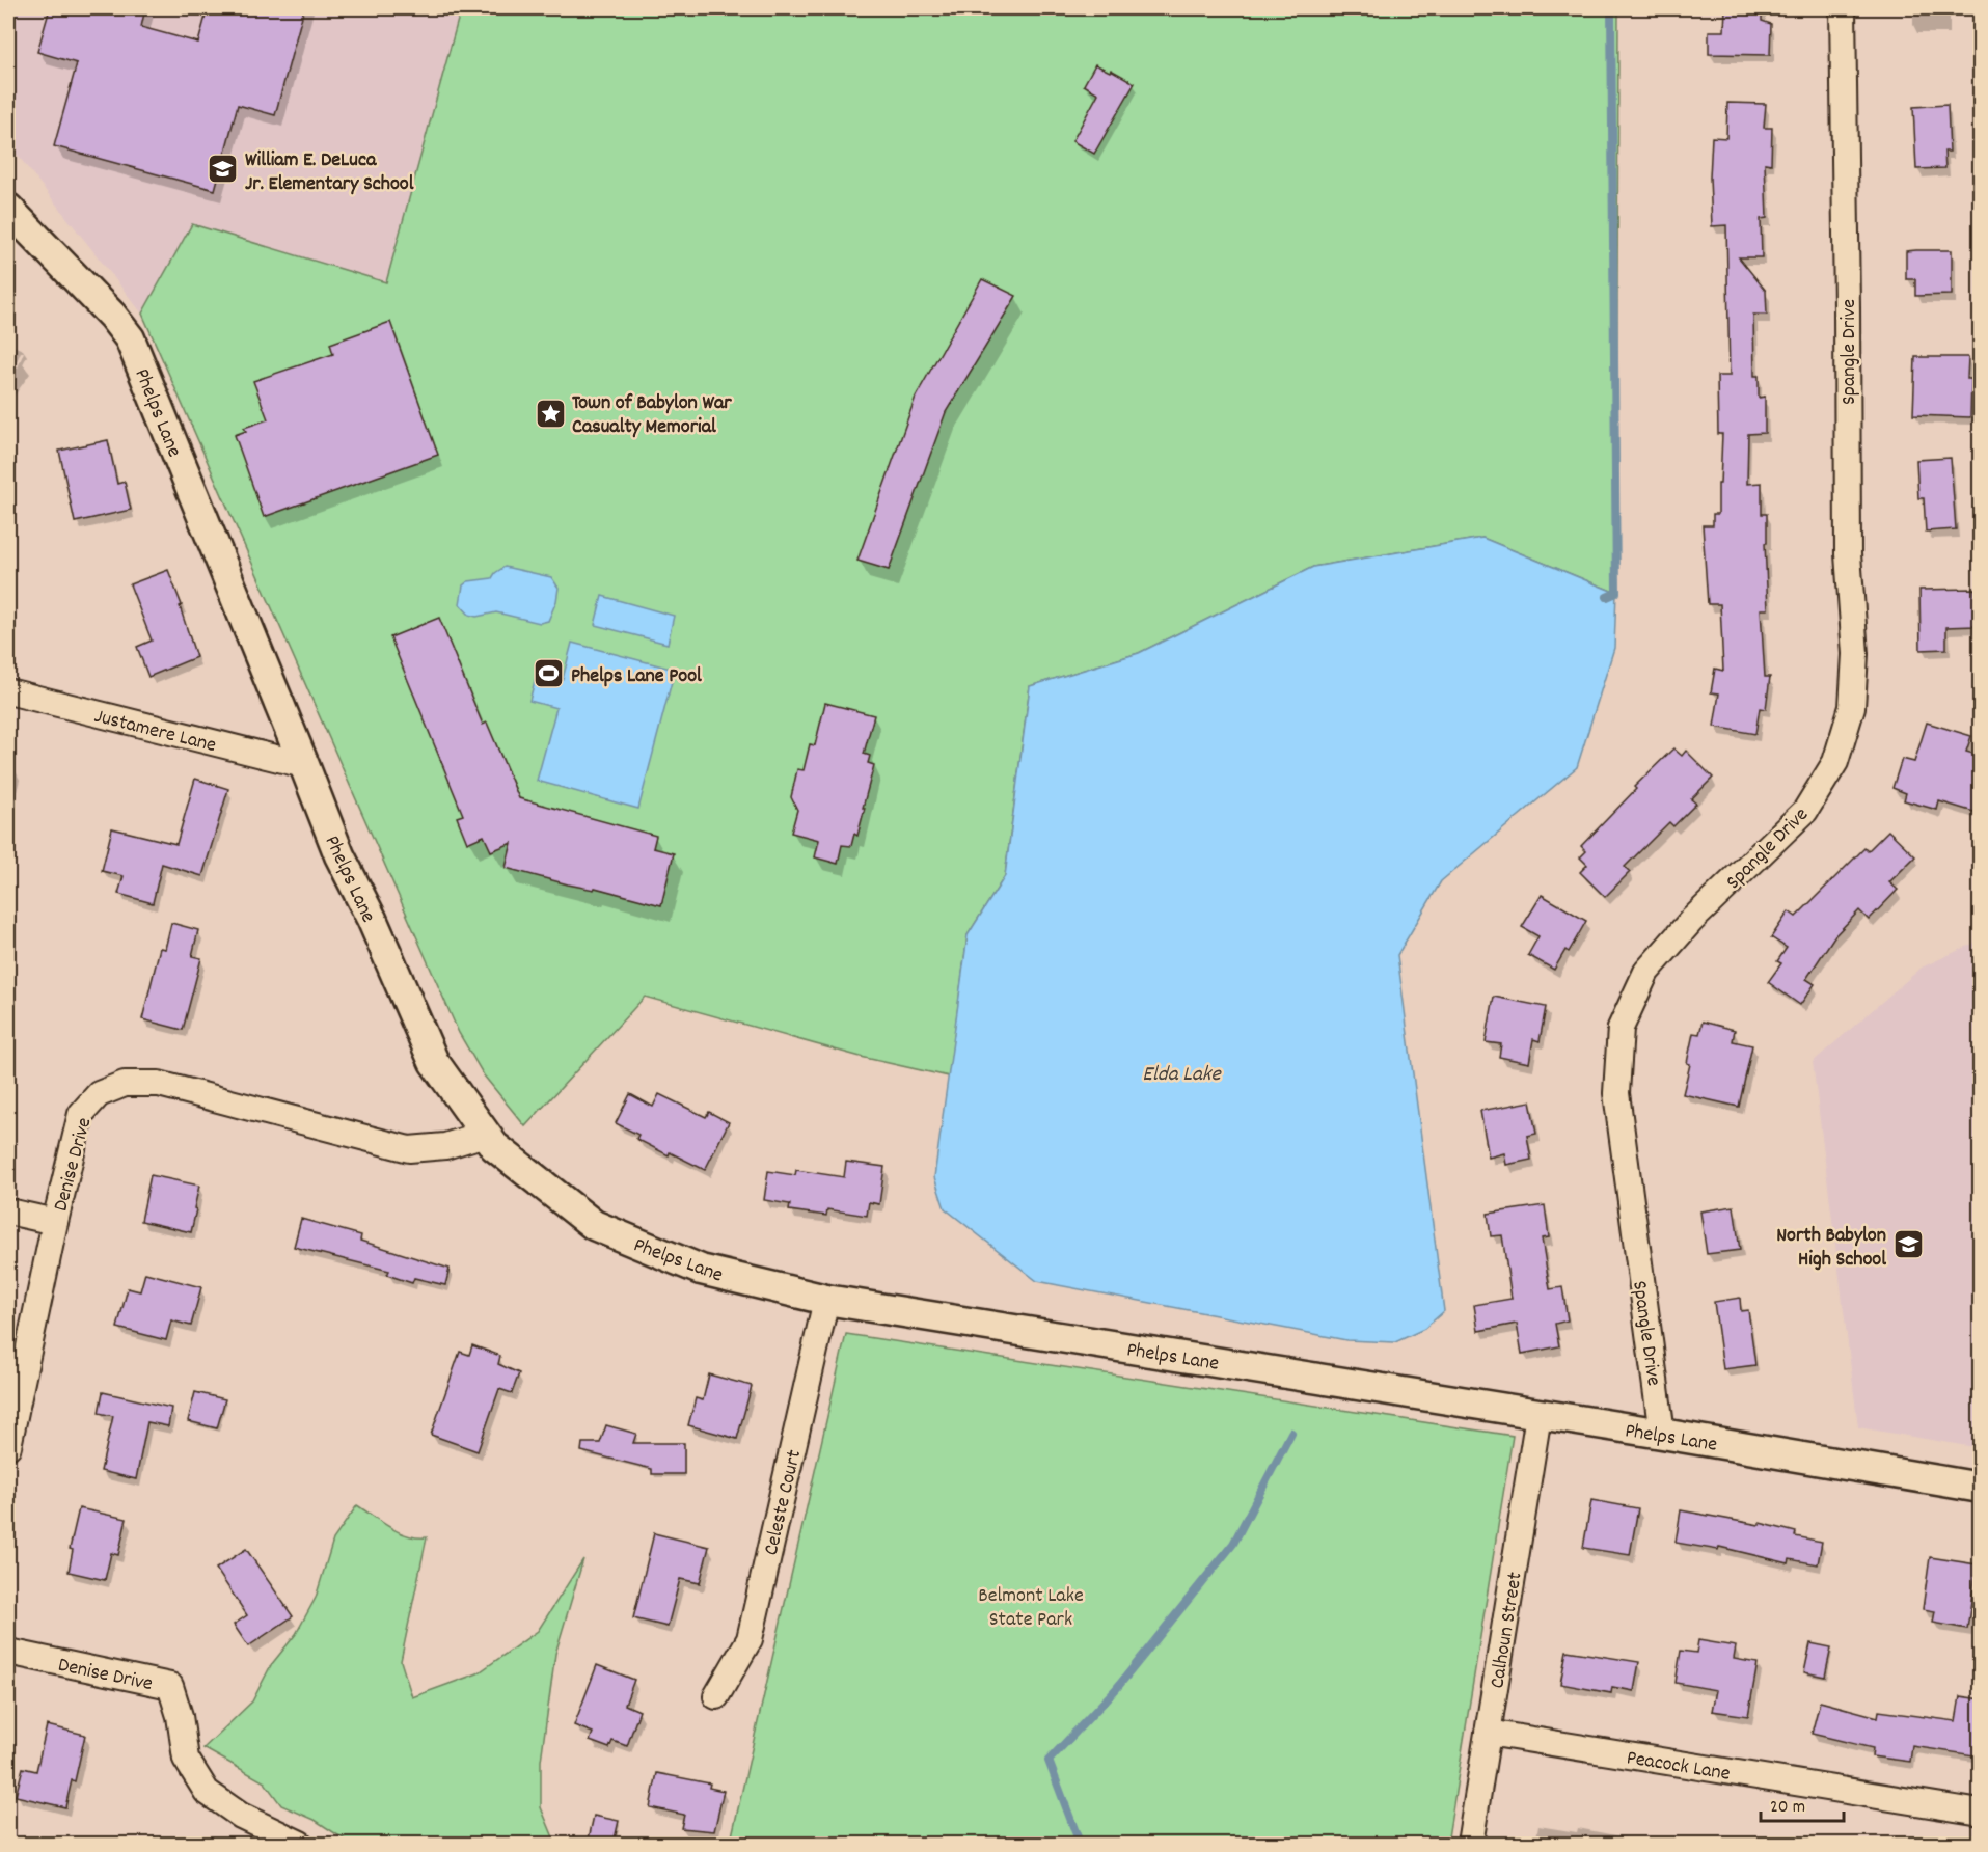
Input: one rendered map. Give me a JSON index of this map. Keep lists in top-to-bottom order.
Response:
{
  "streets": {
    "street": [
      "Spangle Drive",
      "Phelps Lane",
      "Justamere Lane",
      "Denise Drive",
      "Celeste Court",
      "Calhoun Street",
      "Peacock Lane"
    ]
  },
  "crossings": [
    ["Spangle Drive", "Phelps Lane"],
    ["Phelps Lane", "Justamere Lane"],
    ["Phelps Lane", "Denise Drive"],
    ["Phelps Lane", "Celeste Court"],
    ["Phelps Lane", "Calhoun Street"],
    ["Calhoun Street", "Peacock Lane"]
  ],
  "water": ["Elda Lake"],
  "parks": ["Belmont Lake State Park"],
  "places": {
    "school or university": ["William E. DeLuca Jr. Elementary School", "North Babylon High School"],
    "place": ["Town of Babylon War Casualty Memorial"],
    "sports": ["Phelps Lane Pool"]
  },
  "scale_bar": "20 m"
}
